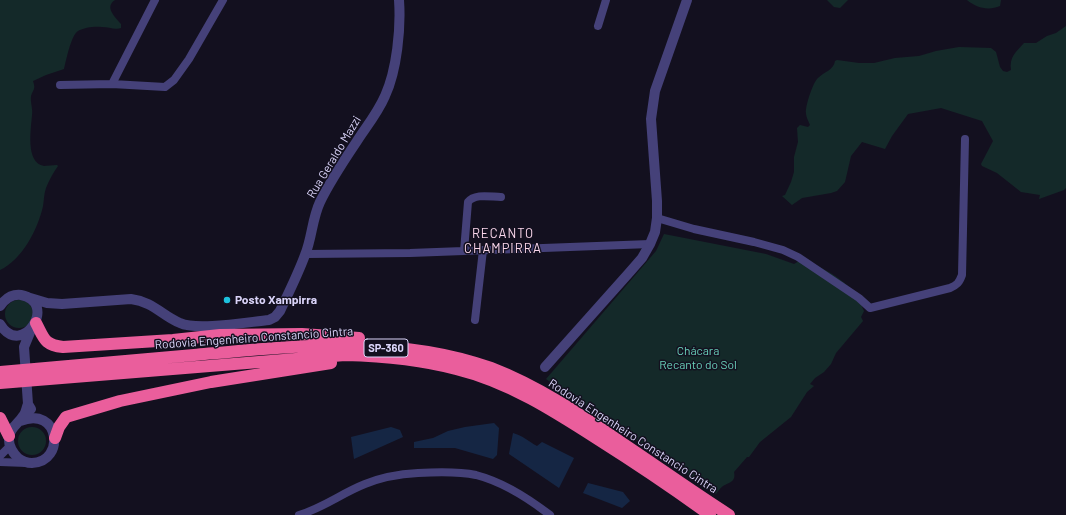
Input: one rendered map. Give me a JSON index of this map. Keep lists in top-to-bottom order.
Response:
{
  "streets": {
    "highway": ["Rodovia Engenheiro Constancio Cintra", "SP-360"],
    "street": ["Rua Geraldo Mazzi"]
  },
  "districts": ["RECANTO CHAMPIRRA"],
  "parks": ["Chácara Recanto do Sol"],
  "places": ["Posto Xampirra"]
}
